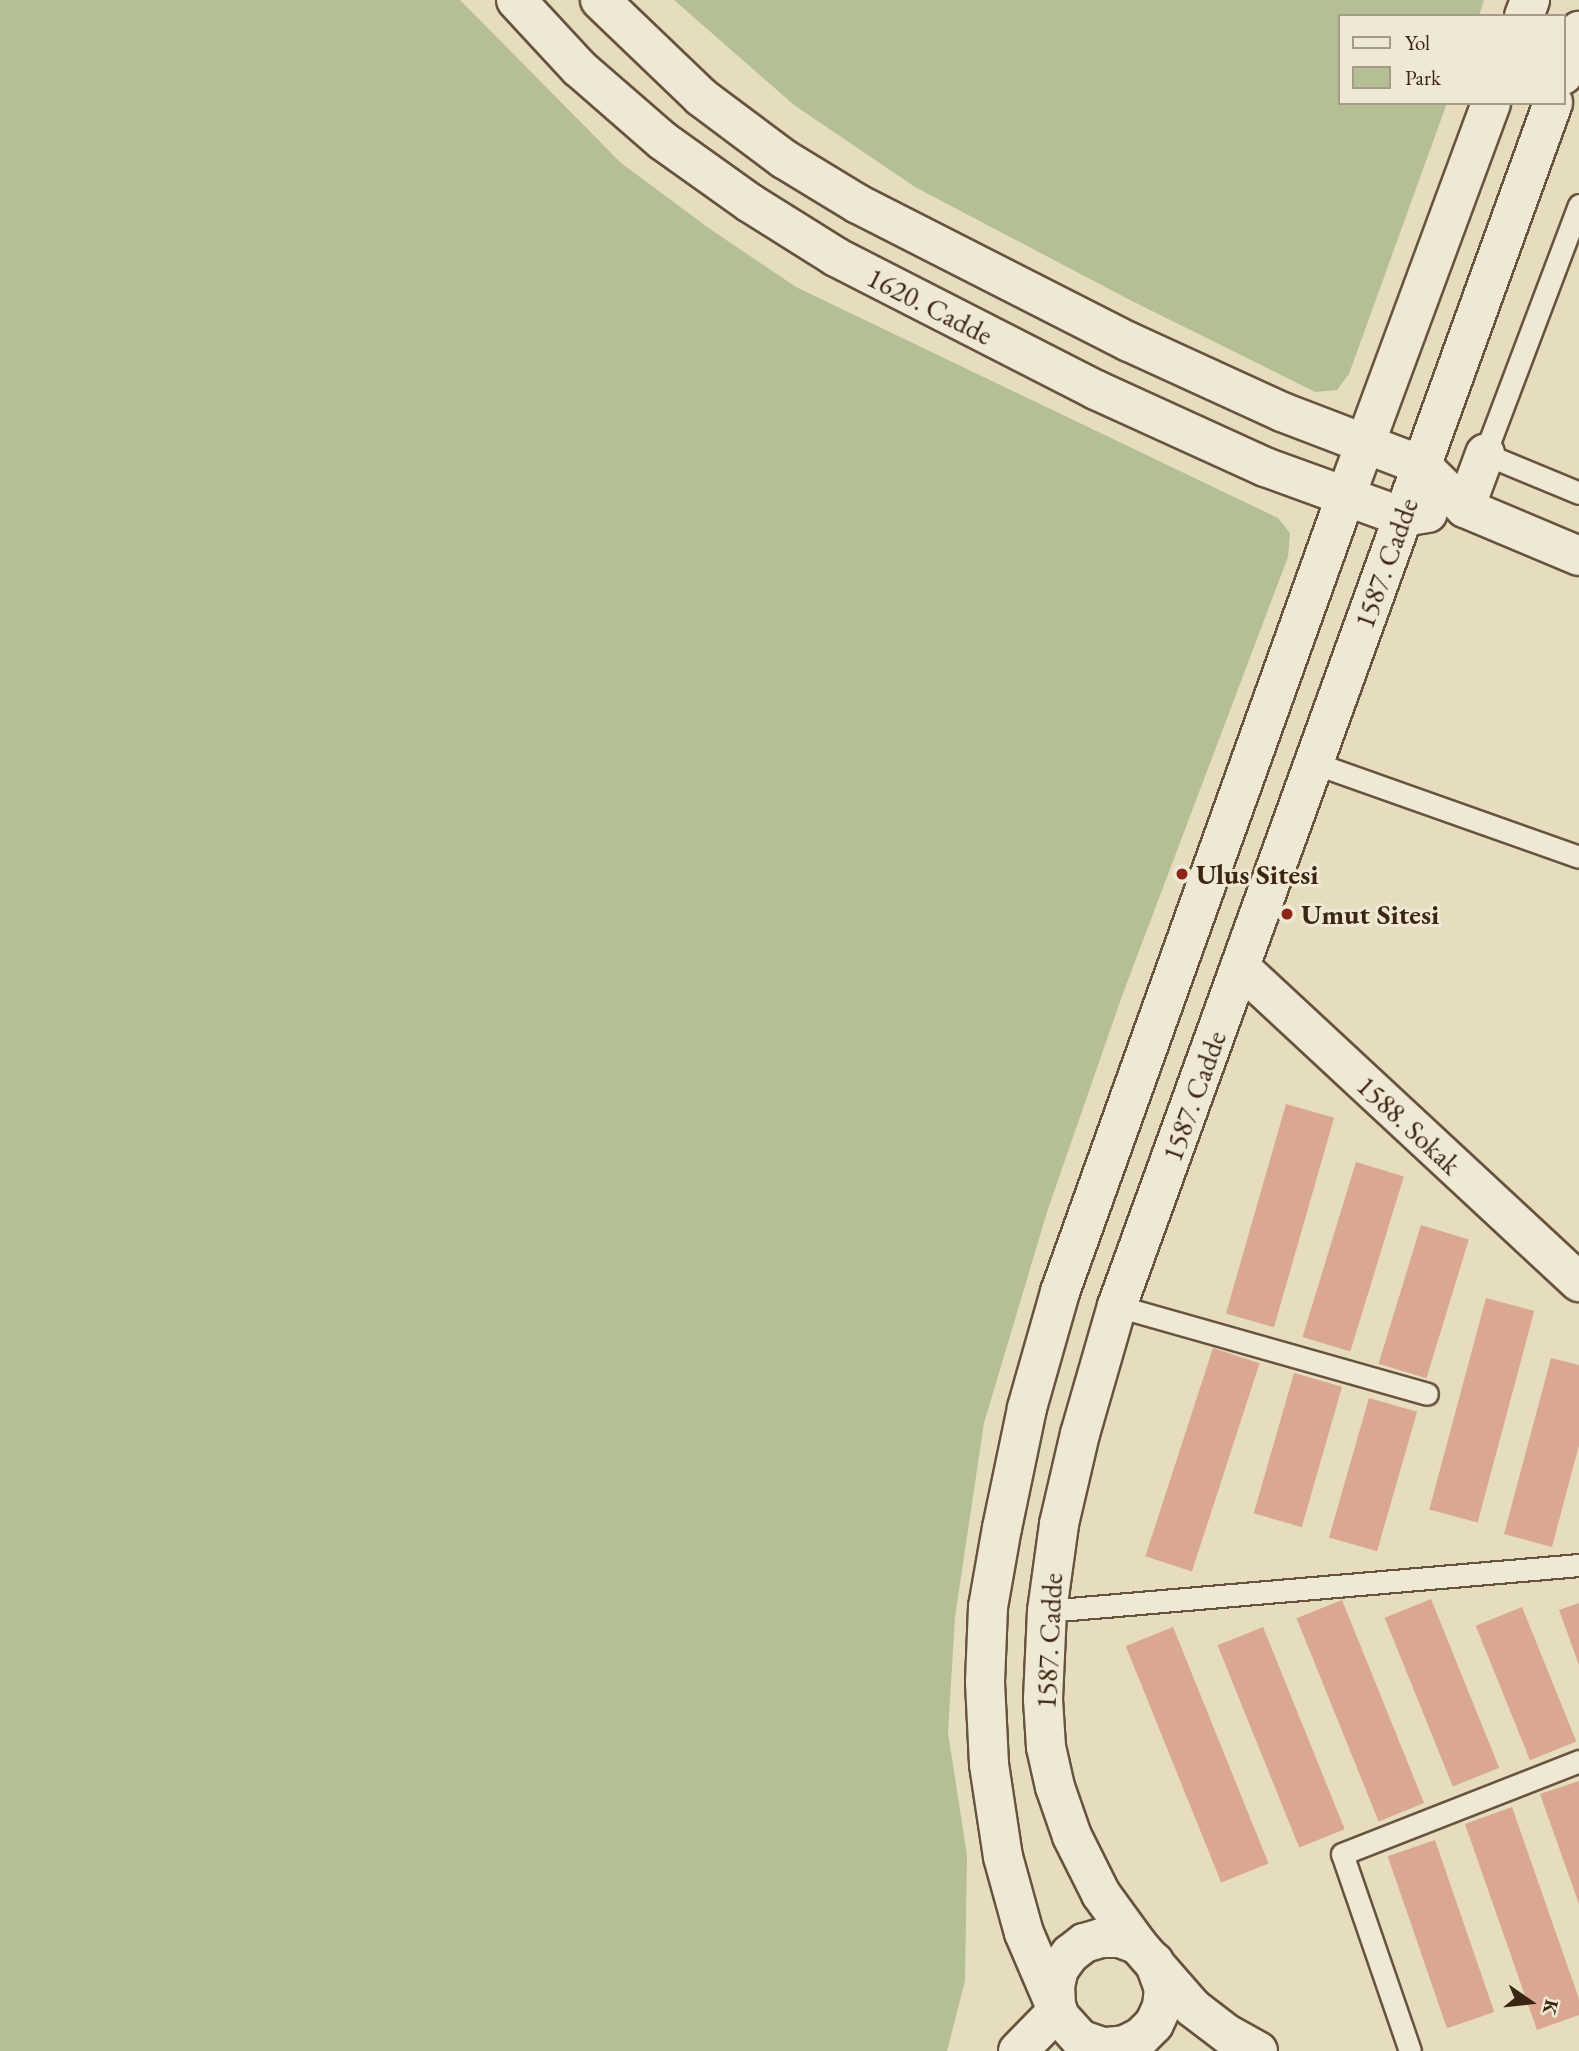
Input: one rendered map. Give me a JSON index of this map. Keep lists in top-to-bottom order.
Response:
{
  "streets": {
    "main road": ["1620. Cadde", "1587. Cadde", "1588. Sokak"]
  },
  "crossings": [
    ["1620. Cadde", "1587. Cadde"],
    ["1587. Cadde", "1588. Sokak"]
  ],
  "places": ["Ulus Sitesi", "Umut Sitesi"],
  "legend": ["Yol", "Park"],
  "north": "right"
}
